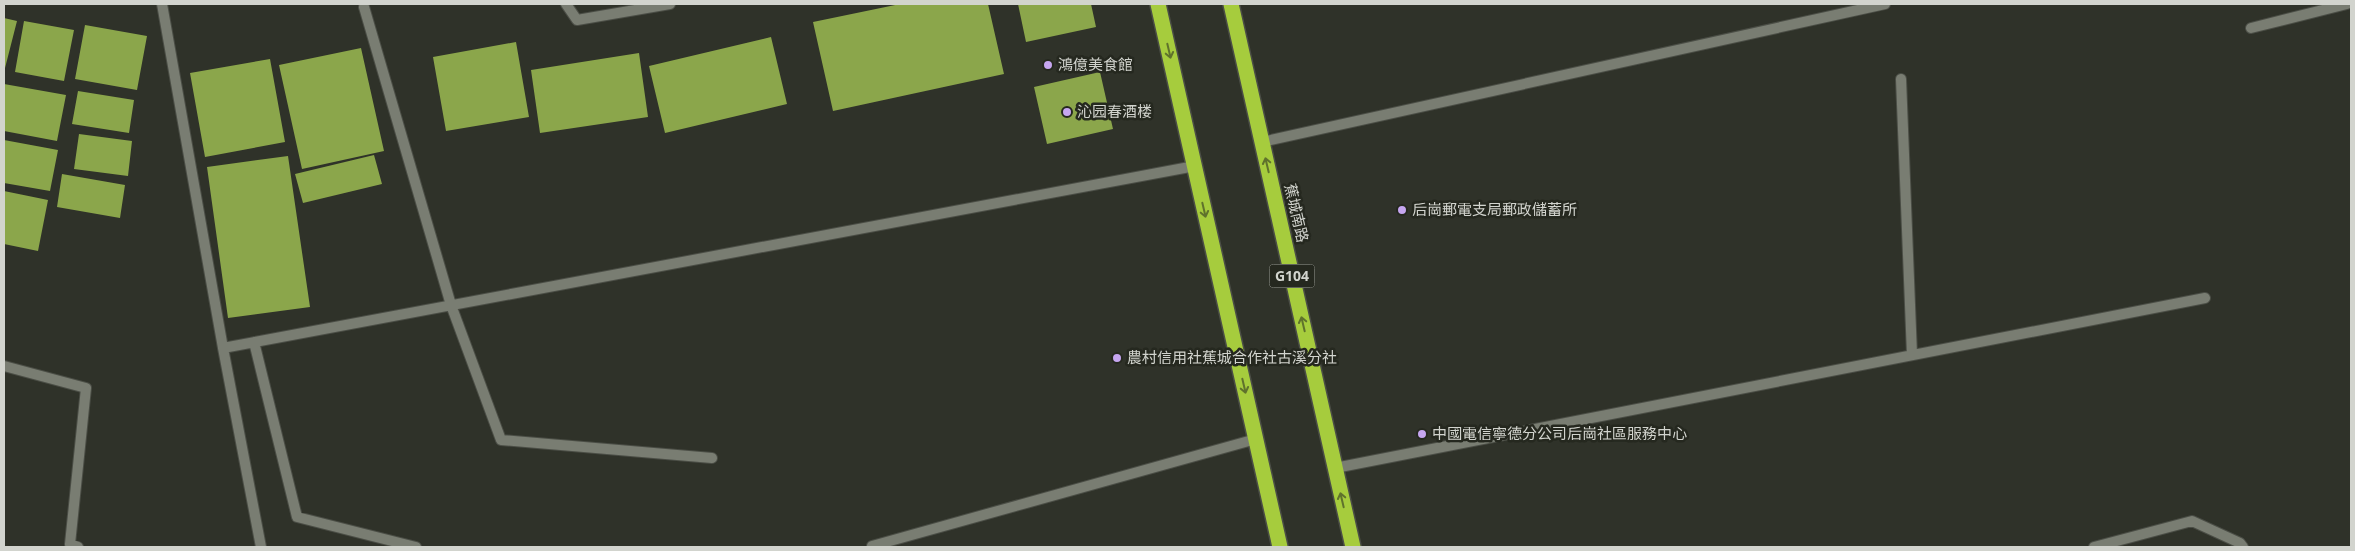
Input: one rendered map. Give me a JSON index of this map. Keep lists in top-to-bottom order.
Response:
{
  "streets": {
    "highway": ["蕉城南路", "G104"]
  },
  "places": [
    "鴻億美食館",
    "沁园春酒楼",
    "后崗郵電支局郵政儲蓄所",
    "農村信用社蕉城合作社古溪分社",
    "中國電信寧德分公司后崗社區服務中心"
  ]
}
